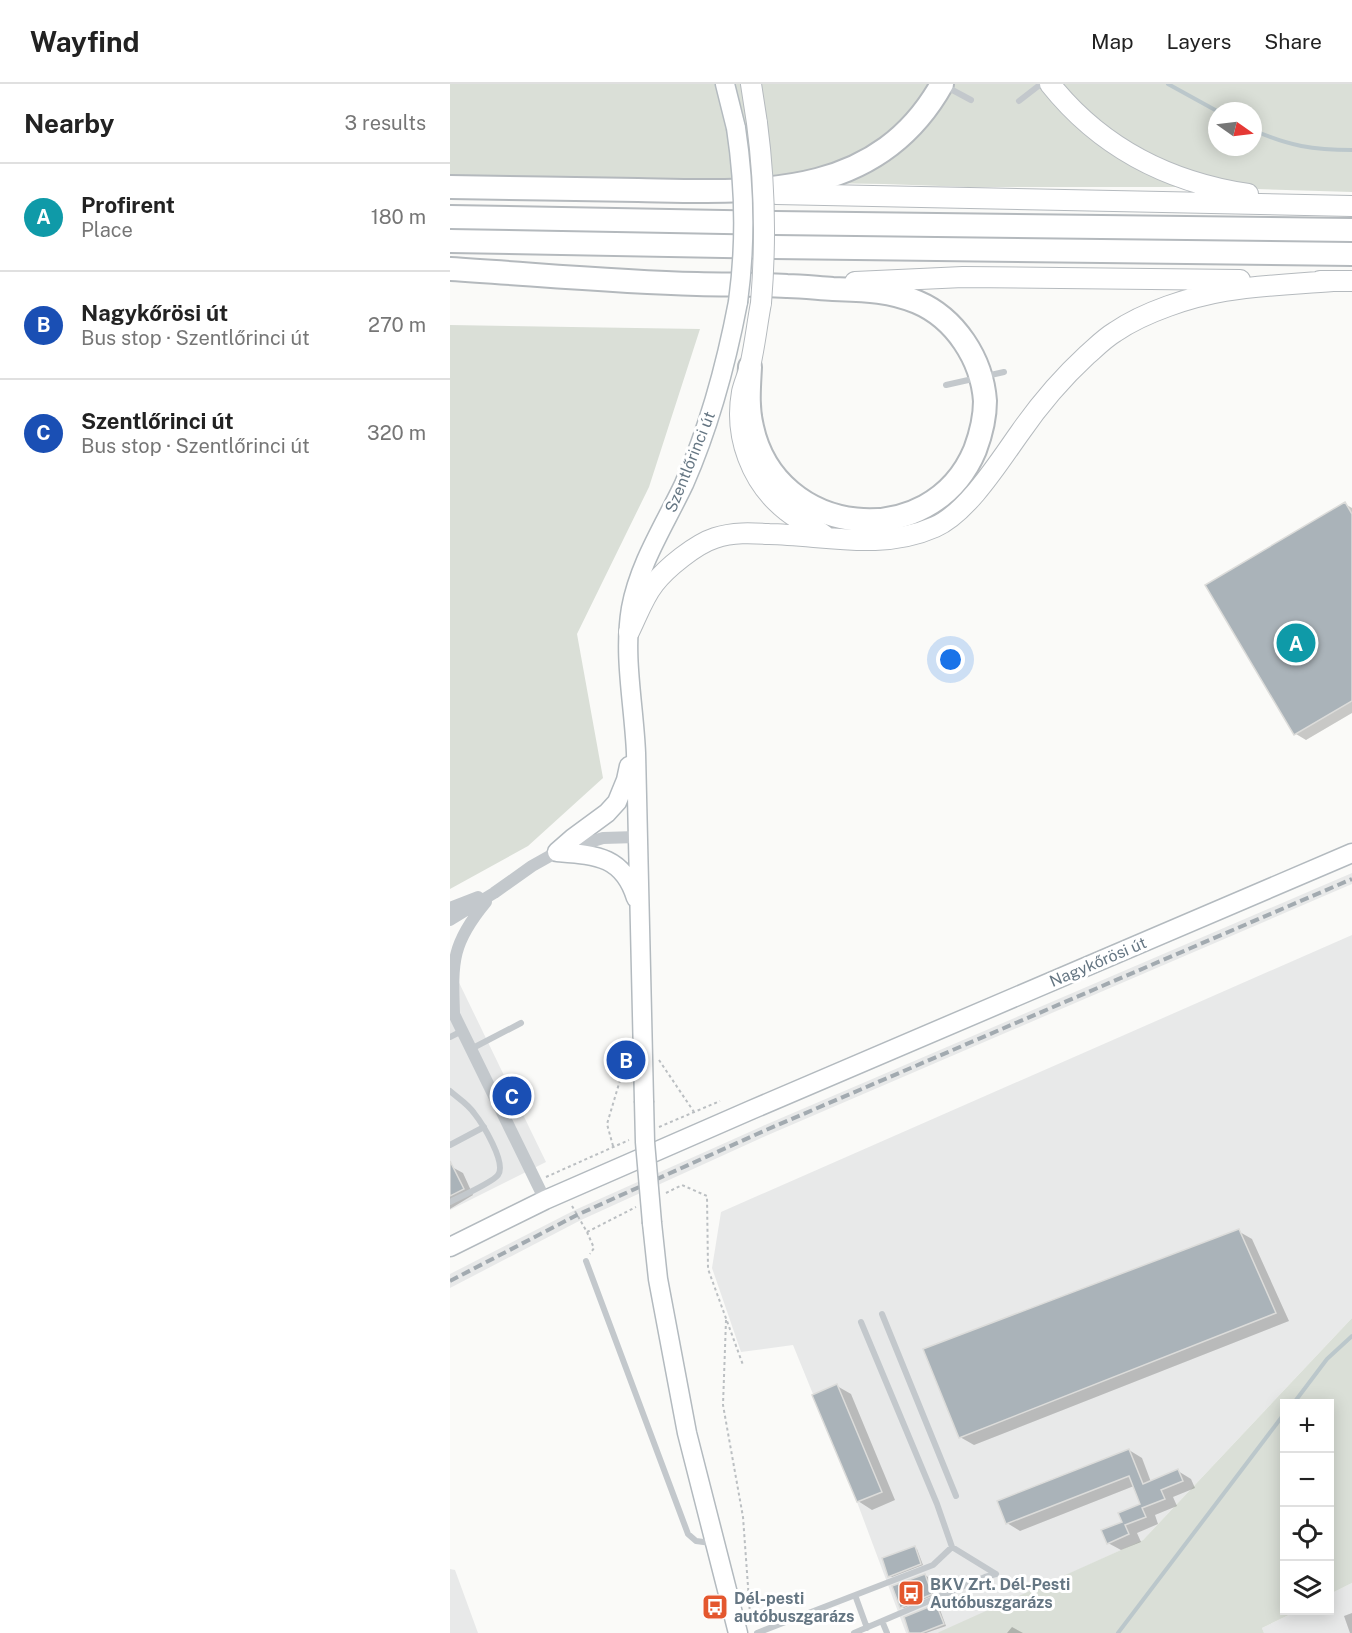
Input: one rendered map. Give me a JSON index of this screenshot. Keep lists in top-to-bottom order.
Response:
{
  "streets": {
    "main road": ["Szentlőrinci út", "Nagykőrösi út"]
  },
  "places": {
    "bus stop": ["BKV Zrt. Dél-Pesti Autóbuszgarázs", "Dél-pesti autóbuszgarázs"]
  },
  "north": "right",
  "page": {
    "header": "Wayfind",
    "nav": ["Map", "Layers", "Share"],
    "heading": ["Nearby", "3 results"],
    "list": [
      {
        "mark": "A",
        "name": "Profirent",
        "note": "Place",
        "value": "180 m"
      },
      {
        "mark": "B",
        "name": "Nagykőrösi út",
        "note": "Bus stop · Szentlőrinci út",
        "value": "270 m"
      },
      {
        "mark": "C",
        "name": "Szentlőrinci út",
        "note": "Bus stop · Szentlőrinci út",
        "value": "320 m"
      }
    ],
    "pins": ["A", "B", "C"],
    "map_buttons": ["+", "−"]
  }
}
